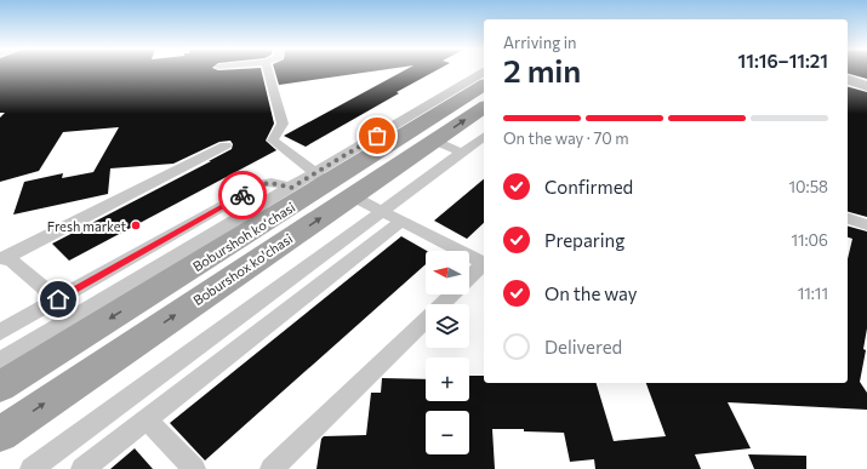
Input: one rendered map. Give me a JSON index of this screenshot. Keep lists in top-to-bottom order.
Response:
{
  "streets": {
    "main road": ["Boburshoh koʻchasi", "Boburshox ko'chasi"]
  },
  "one_way": ["Boburshox ko'chasi"],
  "places": ["Fresh market"],
  "north": "left",
  "page": {
    "heading": ["2 min", "Arriving in", "11:16–11:21"],
    "bar": "On the way · 70 m",
    "list": [
      ["Confirmed", "10:58"],
      ["Preparing", "11:06"],
      ["On the way", "11:11"],
      "Delivered"
    ],
    "map_buttons": ["+", "−"]
  }
}
